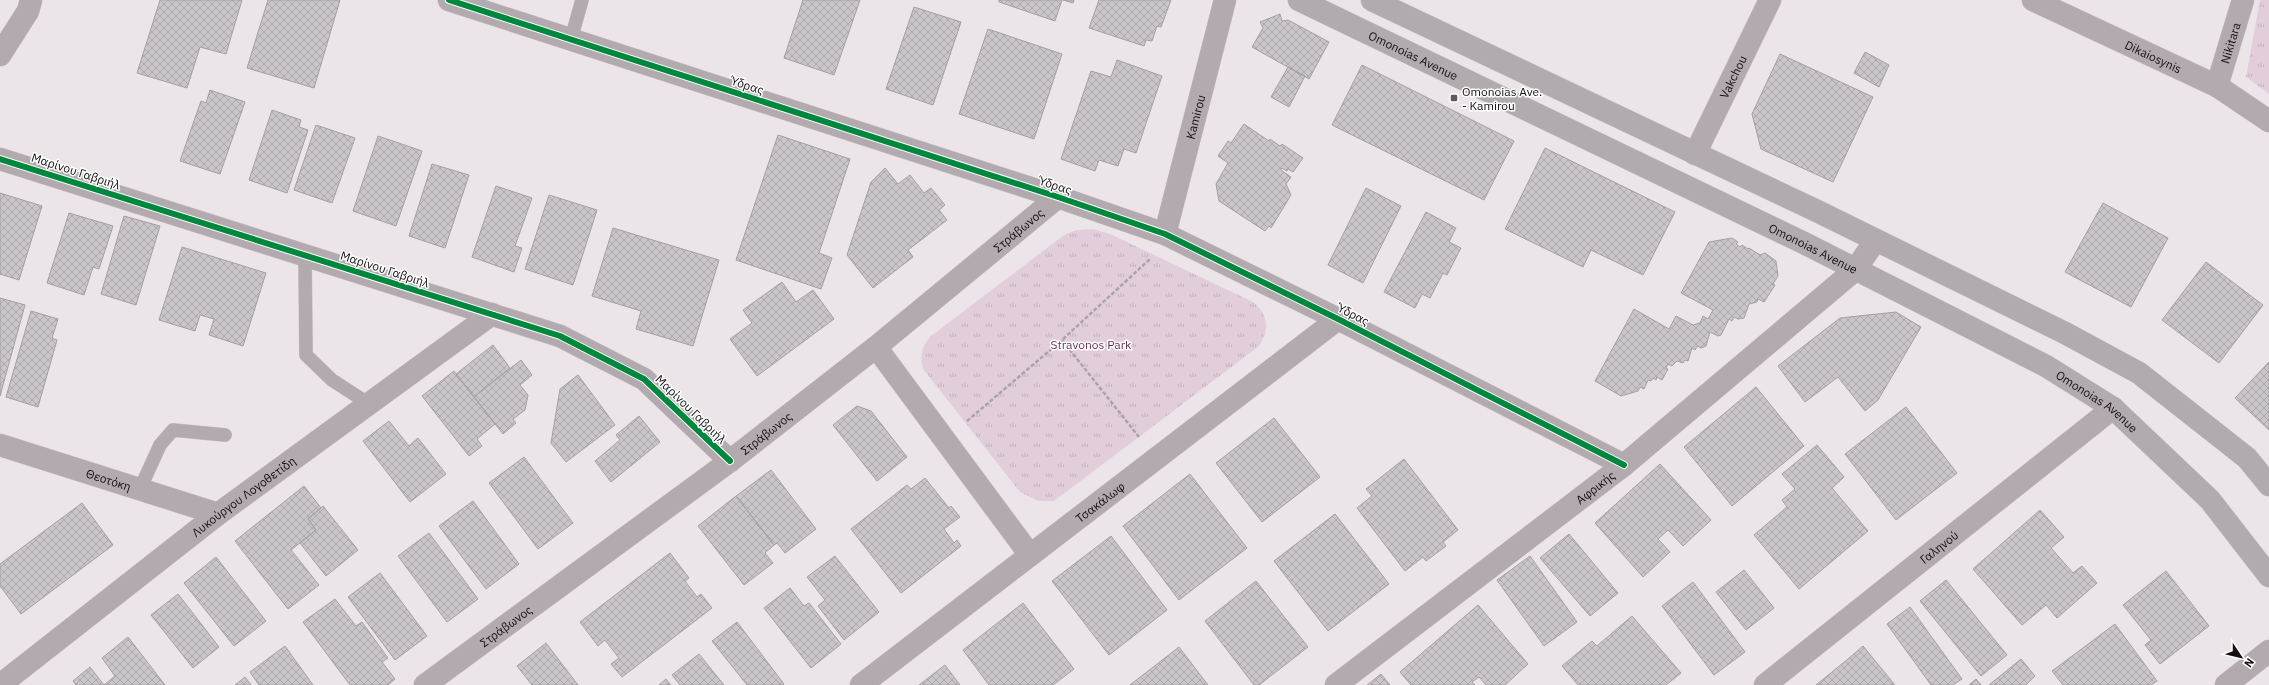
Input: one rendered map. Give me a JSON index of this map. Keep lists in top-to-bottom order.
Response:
{
  "streets": {
    "main road": ["Omonoias Avenue"],
    "street": [
      "Nikitara",
      "Dikaiosynis",
      "Vakchou",
      "Ύδρας",
      "Kamirou",
      "Μαρίνου Γαβριήλ",
      "Στράβωνος",
      "Θεοτόκη",
      "Αφρικής",
      "Λυκούργου Λογοθετίδη",
      "Τσακάλωφ",
      "Γαληνού"
    ]
  },
  "crossings": [
    ["Nikitara", "Dikaiosynis"],
    ["Omonoias Avenue", "Αφρικής"],
    ["Omonoias Avenue", "Γαληνού"],
    ["Ύδρας", "Kamirou"],
    ["Ύδρας", "Στράβωνος"],
    ["Ύδρας", "Αφρικής"],
    ["Ύδρας", "Τσακάλωφ"],
    ["Μαρίνου Γαβριήλ", "Στράβωνος"],
    ["Μαρίνου Γαβριήλ", "Λυκούργου Λογοθετίδη"],
    ["Θεοτόκη", "Λυκούργου Λογοθετίδη"]
  ],
  "parks": ["Stravonos Park"],
  "places": {
    "transit": ["Omonoias Ave. - Kamirou"]
  },
  "north": "bottom right"
}
